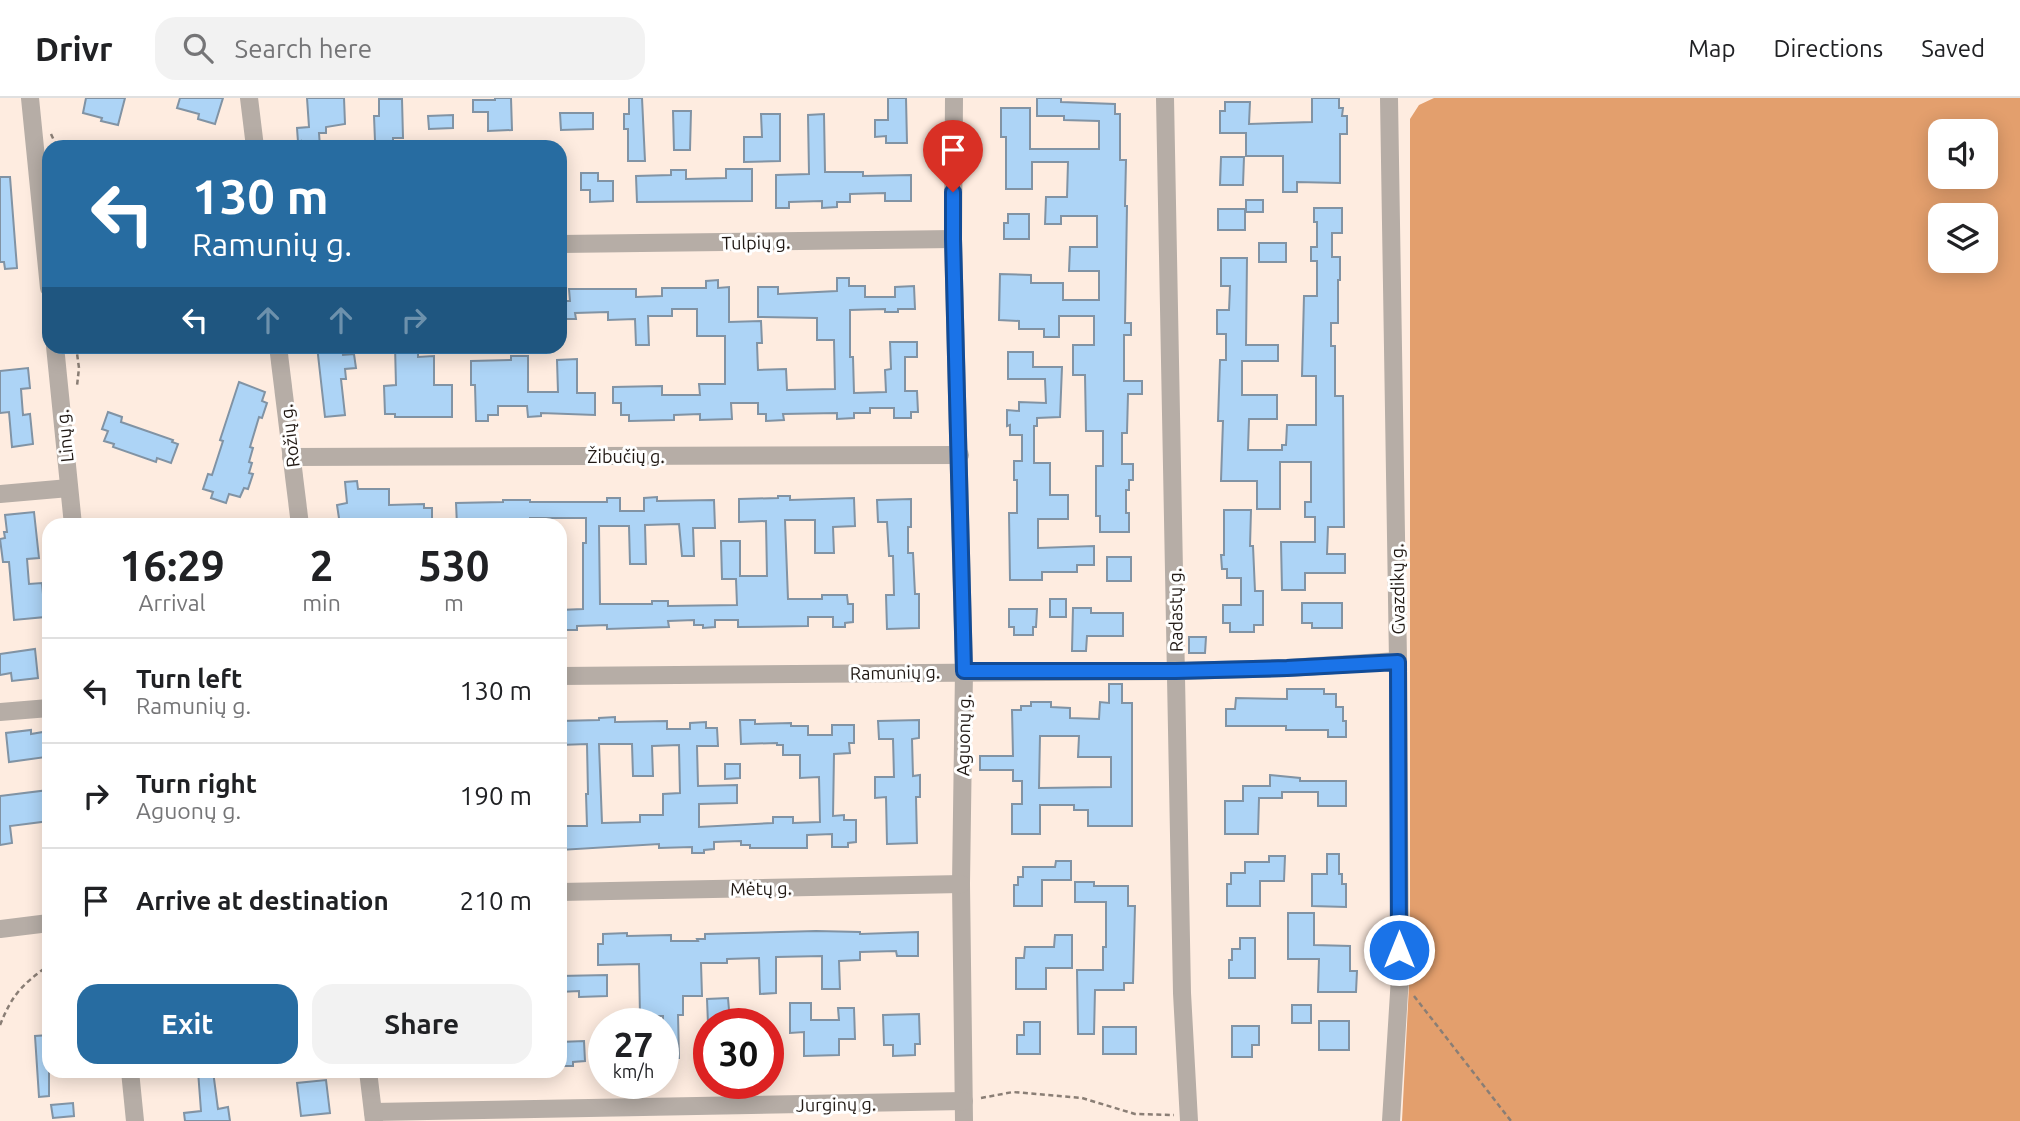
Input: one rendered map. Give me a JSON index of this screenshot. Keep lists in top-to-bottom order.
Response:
{
  "streets": {
    "street": [
      "Tulpių g.",
      "Linų g.",
      "Rožių g.",
      "Žibučių g.",
      "Gvazdikų g.",
      "Radastų g.",
      "Ramunių g.",
      "Aguonų g.",
      "Mėtų g.",
      "Jurginų g."
    ]
  },
  "crossings": [
    ["Tulpių g.", "Aguonų g."],
    ["Rožių g.", "Žibučių g."],
    ["Žibučių g.", "Aguonų g."],
    ["Gvazdikų g.", "Ramunių g."],
    ["Radastų g.", "Ramunių g."],
    ["Ramunių g.", "Aguonų g."],
    ["Aguonų g.", "Mėtų g."],
    ["Aguonų g.", "Jurginų g."]
  ],
  "page": {
    "header": "Drivr",
    "search": "Search here",
    "nav": ["Map", "Directions", "Saved"],
    "turn": ["130 m", "Ramunių g."],
    "eta": [
      "16:29",
      "Arrival",
      "2",
      "min",
      "530",
      "m"
    ],
    "list": [
      {
        "name": "Turn left",
        "note": "Ramunių g.",
        "value": "130 m"
      },
      {
        "name": "Turn right",
        "note": "Aguonų g.",
        "value": "190 m"
      },
      {
        "name": "Arrive at destination",
        "value": "210 m"
      }
    ],
    "buttons": ["Exit", "Share"],
    "speed": "27 km/h",
    "limit": "30"
  }
}
